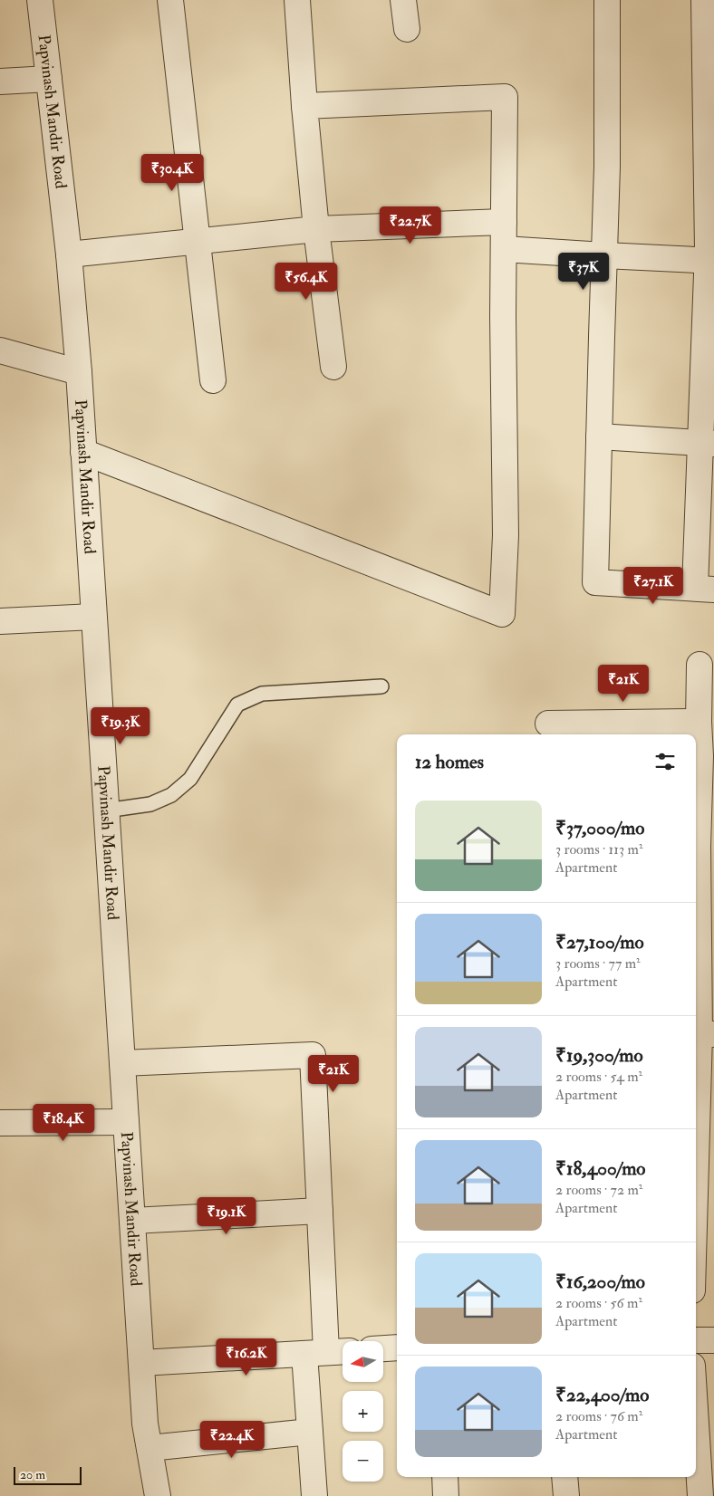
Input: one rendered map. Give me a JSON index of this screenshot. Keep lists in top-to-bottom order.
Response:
{
  "streets": {
    "street": ["Papvinash Mandir Road"]
  },
  "scale_bar": "20 m",
  "north": "left",
  "page": {
    "price": [
      "₹30.4K",
      "₹22.7K",
      "₹37K",
      "₹56.4K",
      "₹27.1K",
      "₹21K",
      "₹19.3K",
      "₹21K",
      "₹18.4K",
      "₹19.1K",
      "₹16.2K",
      "₹22.4K"
    ],
    "heading": "12 homes",
    "list": [
      {
        "name": "₹37,000/mo",
        "note": "3 rooms · 113 m² · Apartment"
      },
      {
        "name": "₹27,100/mo",
        "note": "3 rooms · 77 m² · Apartment"
      },
      {
        "name": "₹19,300/mo",
        "note": "2 rooms · 54 m² · Apartment"
      },
      {
        "name": "₹18,400/mo",
        "note": "2 rooms · 72 m² · Apartment"
      },
      {
        "name": "₹16,200/mo",
        "note": "2 rooms · 56 m² · Apartment"
      },
      {
        "name": "₹22,400/mo",
        "note": "2 rooms · 76 m² · Apartment"
      }
    ],
    "map_buttons": ["+", "−"],
    "scale": "20 m"
  }
}
